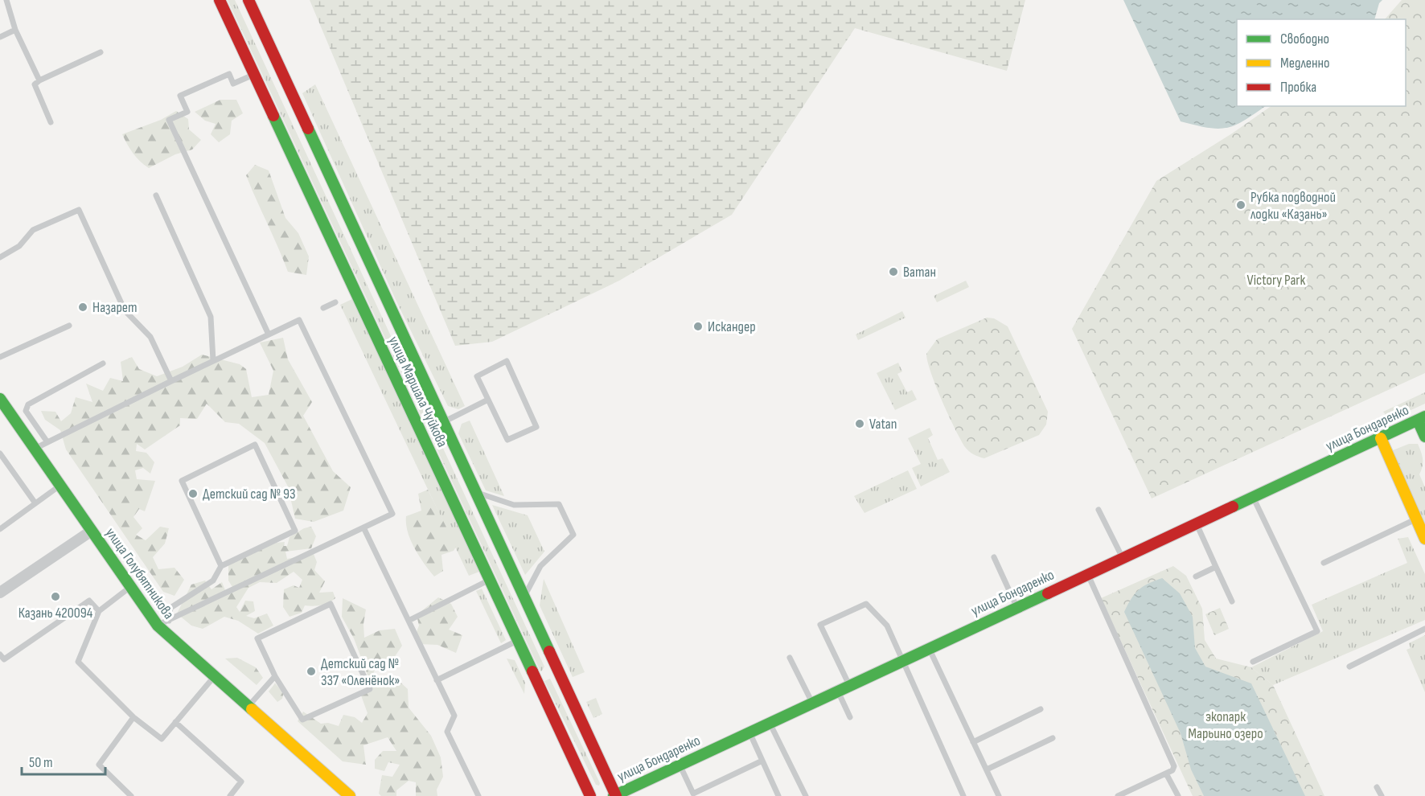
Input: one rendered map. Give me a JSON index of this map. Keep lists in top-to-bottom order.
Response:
{
  "streets": {
    "main road": ["улица Маршала Чуйкова", "улица Бондаренко", "улица Голубятникова"]
  },
  "crossings": [
    ["улица Маршала Чуйкова", "улица Бондаренко"]
  ],
  "parks": ["Victory Park", "экопарк Марьино озеро"],
  "places": [
    "Рубка подводной лодки «Казань»",
    "Ватан",
    "Назарет",
    "Искандер",
    "Vatan",
    "Детский сад № 93",
    "Казань 420094",
    "Детский сад № 337 «Оленёнок»"
  ],
  "legend": ["Свободно", "Медленно", "Пробка"],
  "scale_bar": "50 m"
}
